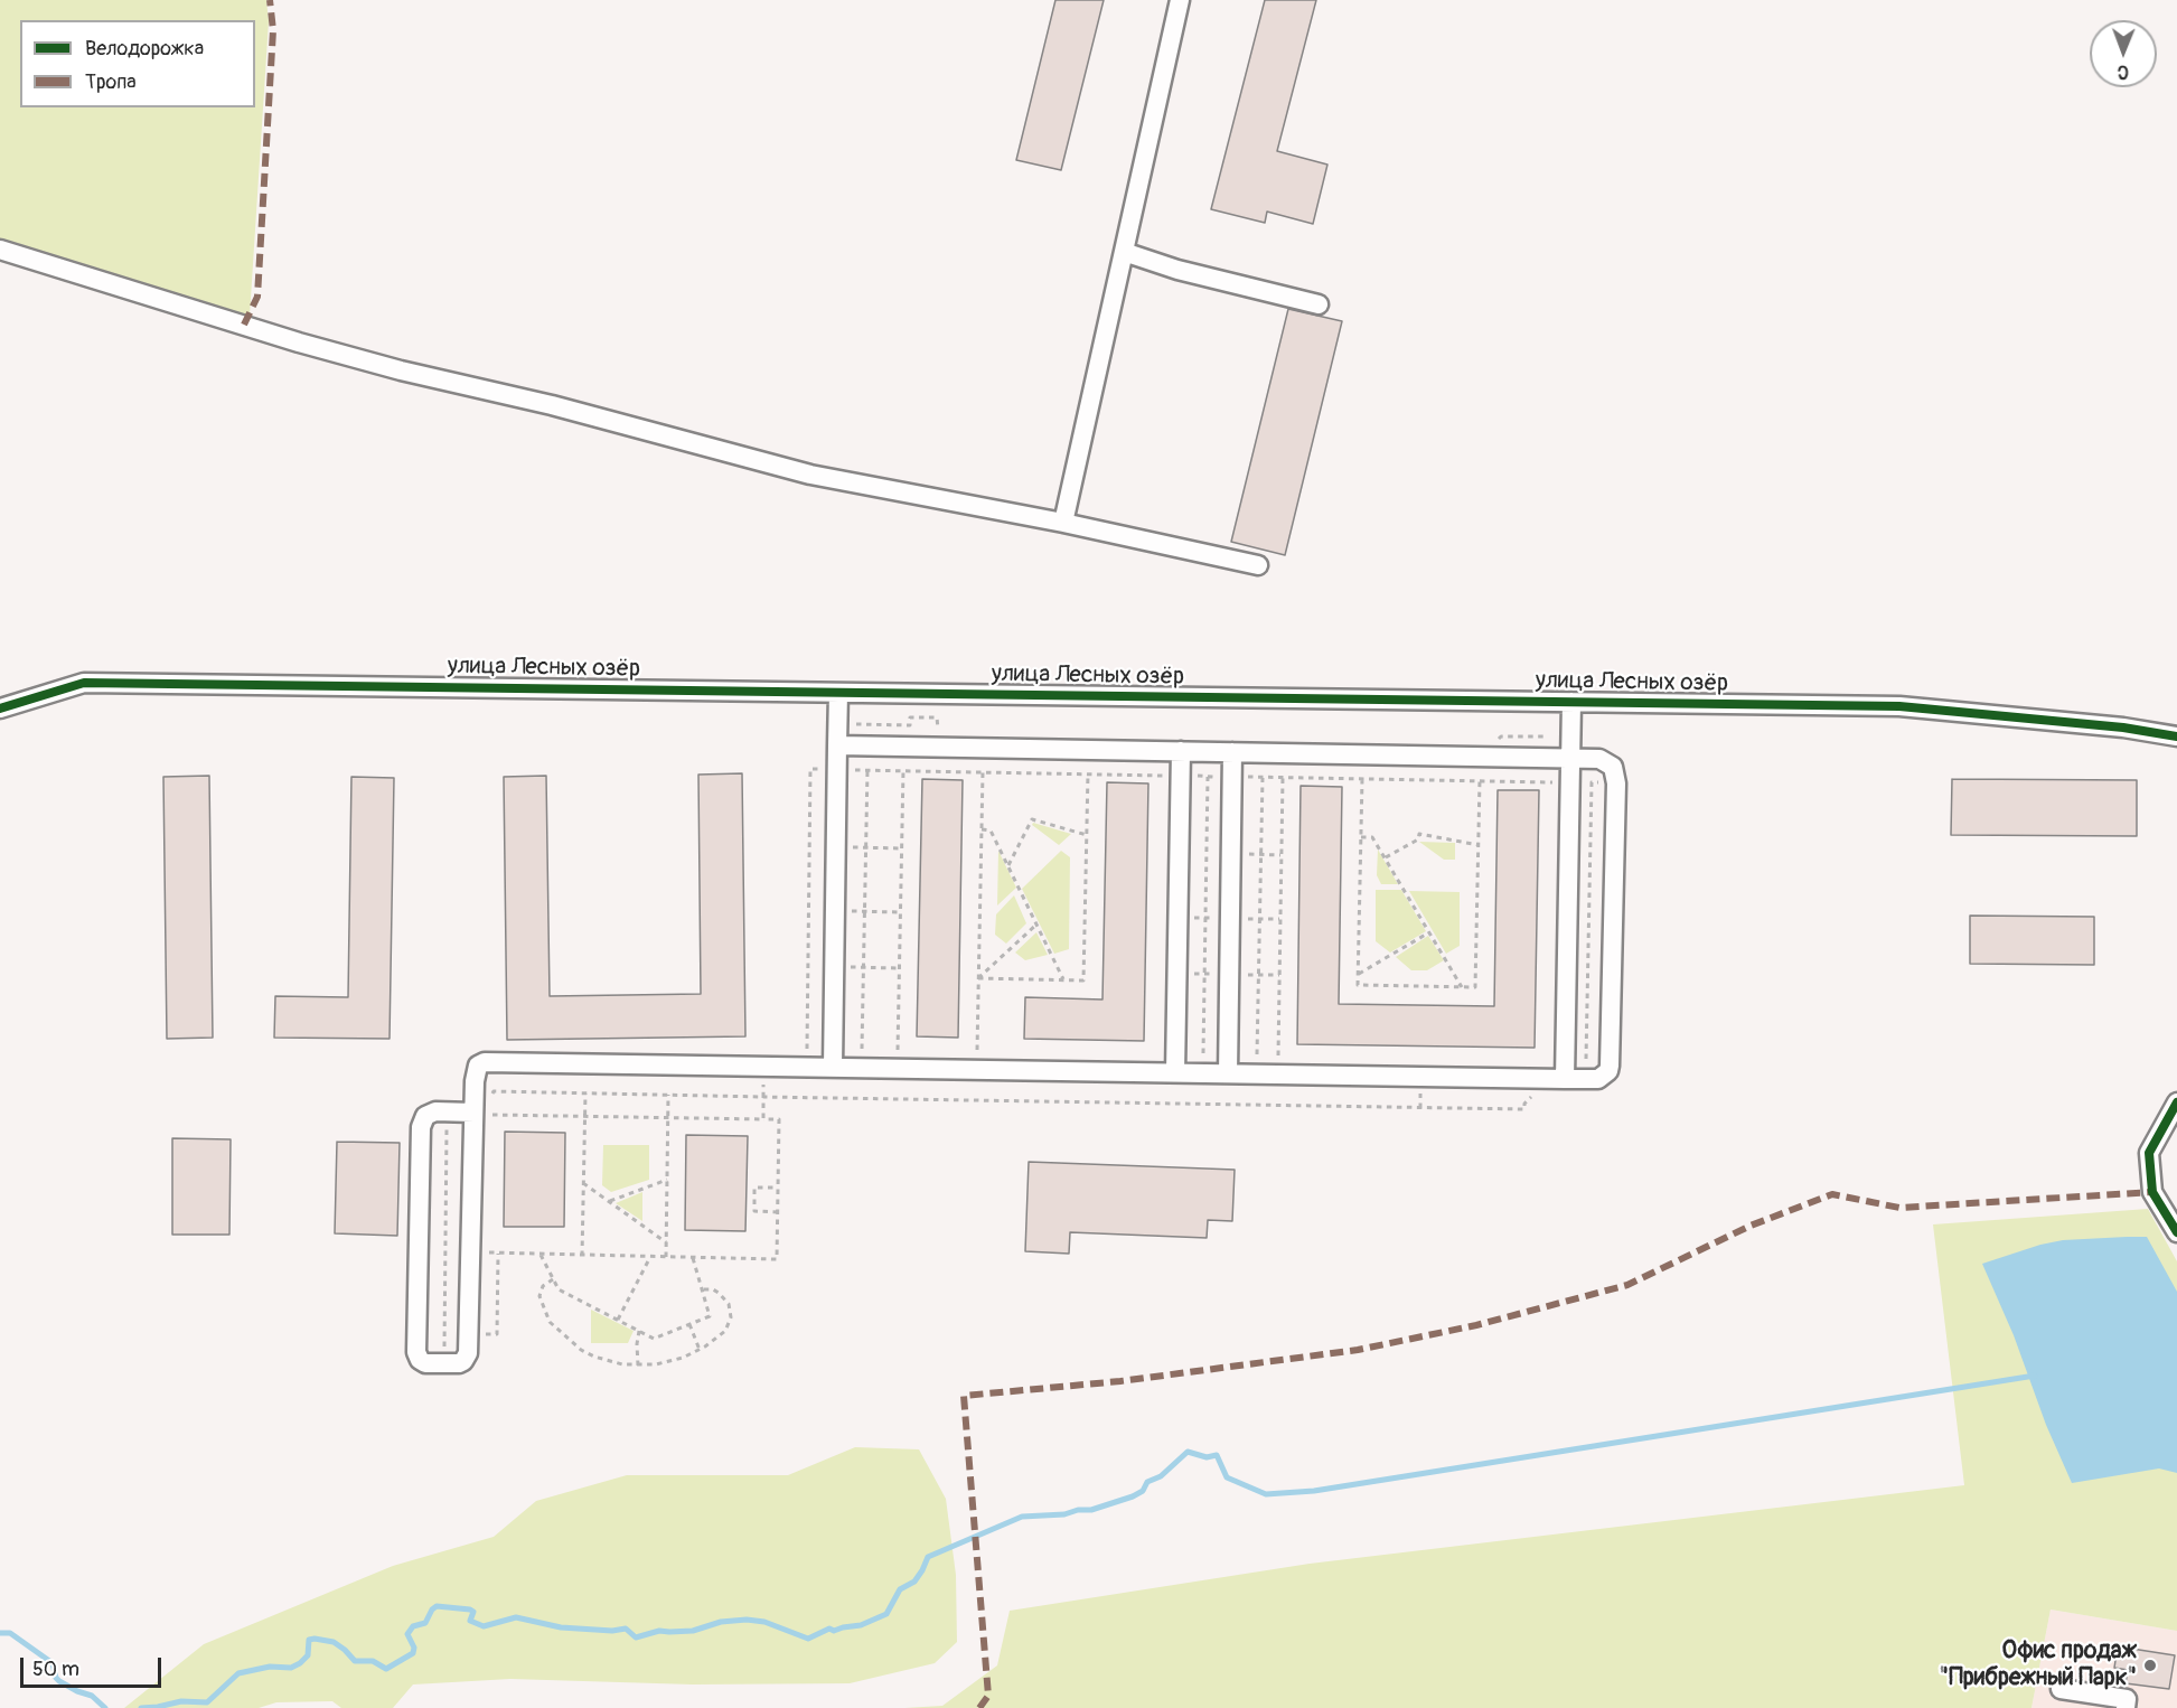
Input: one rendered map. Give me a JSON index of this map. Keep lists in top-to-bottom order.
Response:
{
  "streets": {
    "street": ["улица Лесных озёр"]
  },
  "places": ["Офис продаж \"Прибрежный Парк\""],
  "legend": ["Велодорожка", "Тропа"],
  "scale_bar": "50 m",
  "north": "bottom"
}
